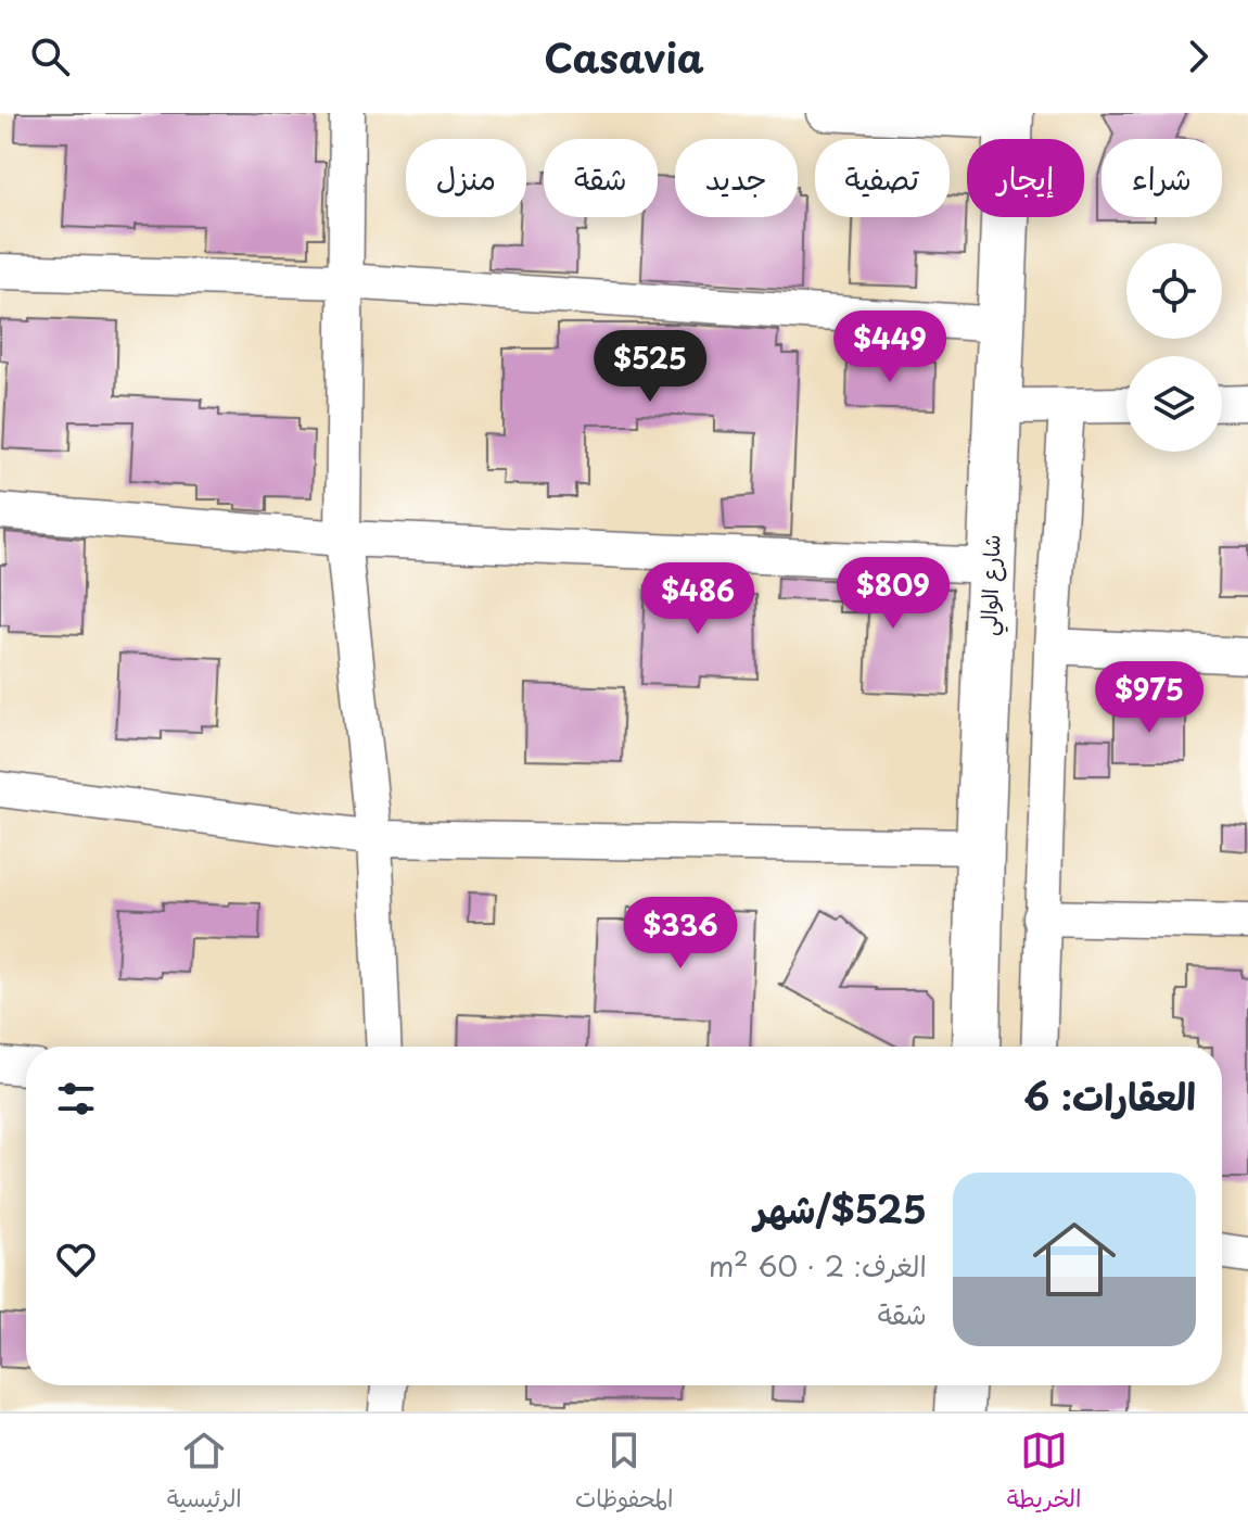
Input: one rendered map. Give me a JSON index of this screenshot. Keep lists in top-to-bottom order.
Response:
{
  "streets": {
    "main road": ["شارع الوالي"]
  },
  "page": {
    "header": "Casavia",
    "chip": [
      "شراء",
      "إيجار",
      "تصفية",
      "جديد",
      "شقة",
      "منزل"
    ],
    "price": [
      "$449",
      "$525",
      "$809",
      "$486",
      "$975",
      "$336"
    ],
    "heading": "العقارات: 6",
    "list": [
      {
        "name": "$525/شهر",
        "note": "الغرف: 2 · 60 m² · شقة"
      }
    ],
    "tabs": ["الخريطة", "المحفوظات", "الرئيسية"]
  }
}
